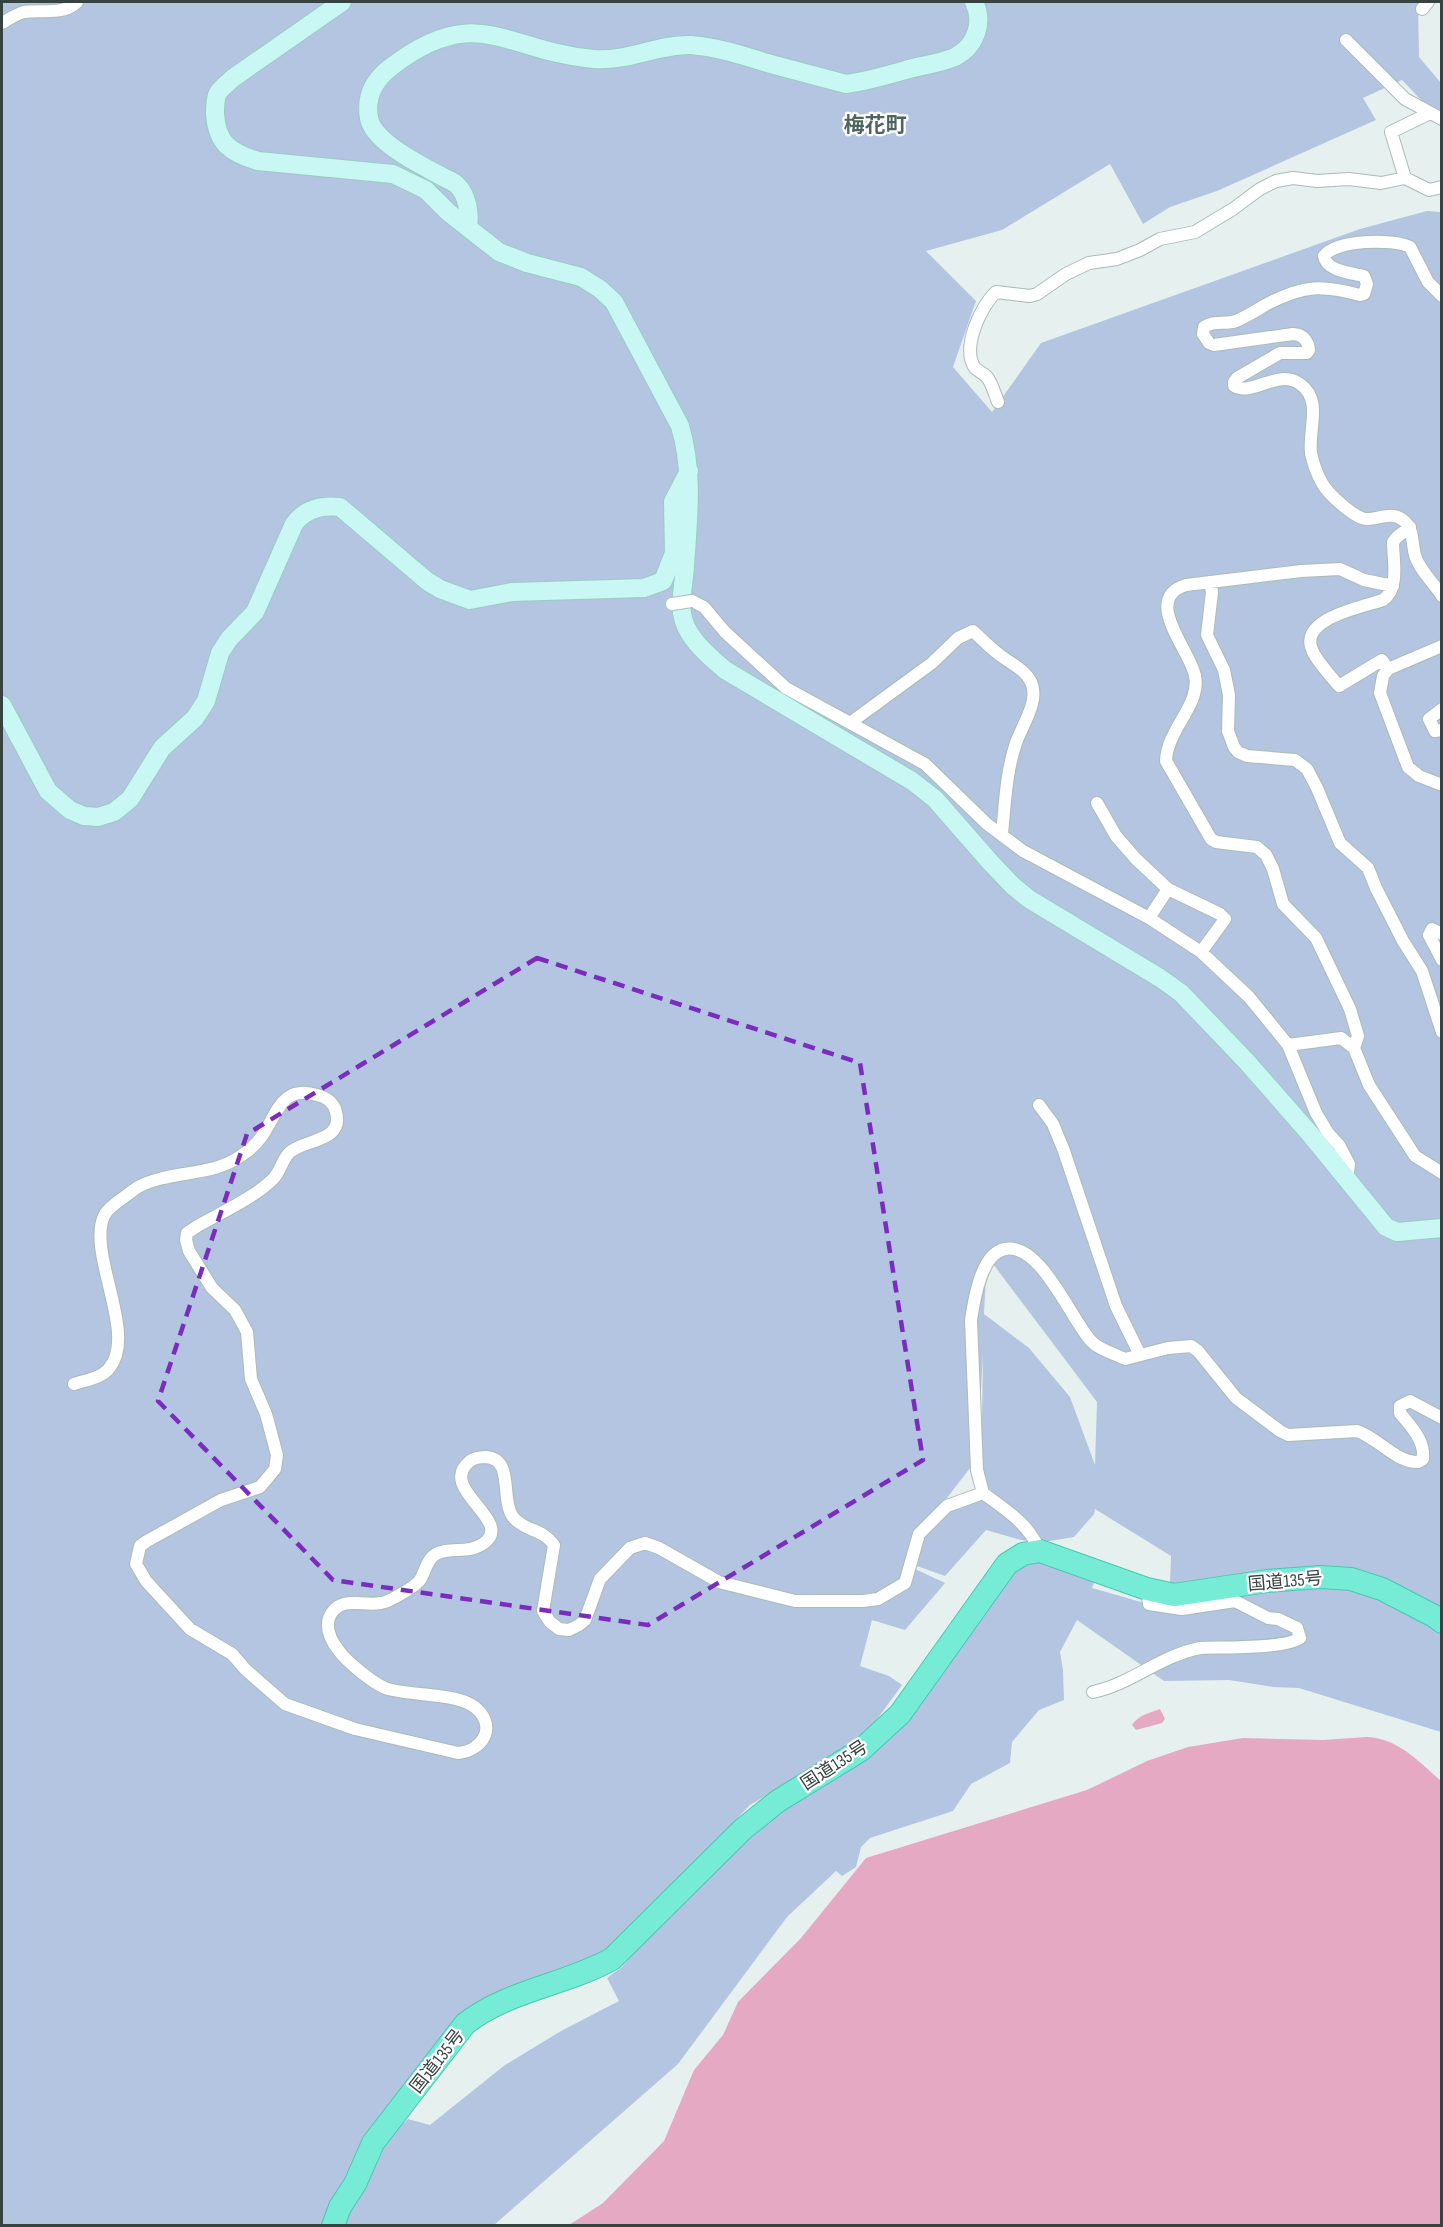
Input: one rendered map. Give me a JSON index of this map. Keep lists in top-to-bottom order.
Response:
{
  "streets": {
    "highway": ["国道135号"]
  },
  "districts": ["梅花町"]
}
